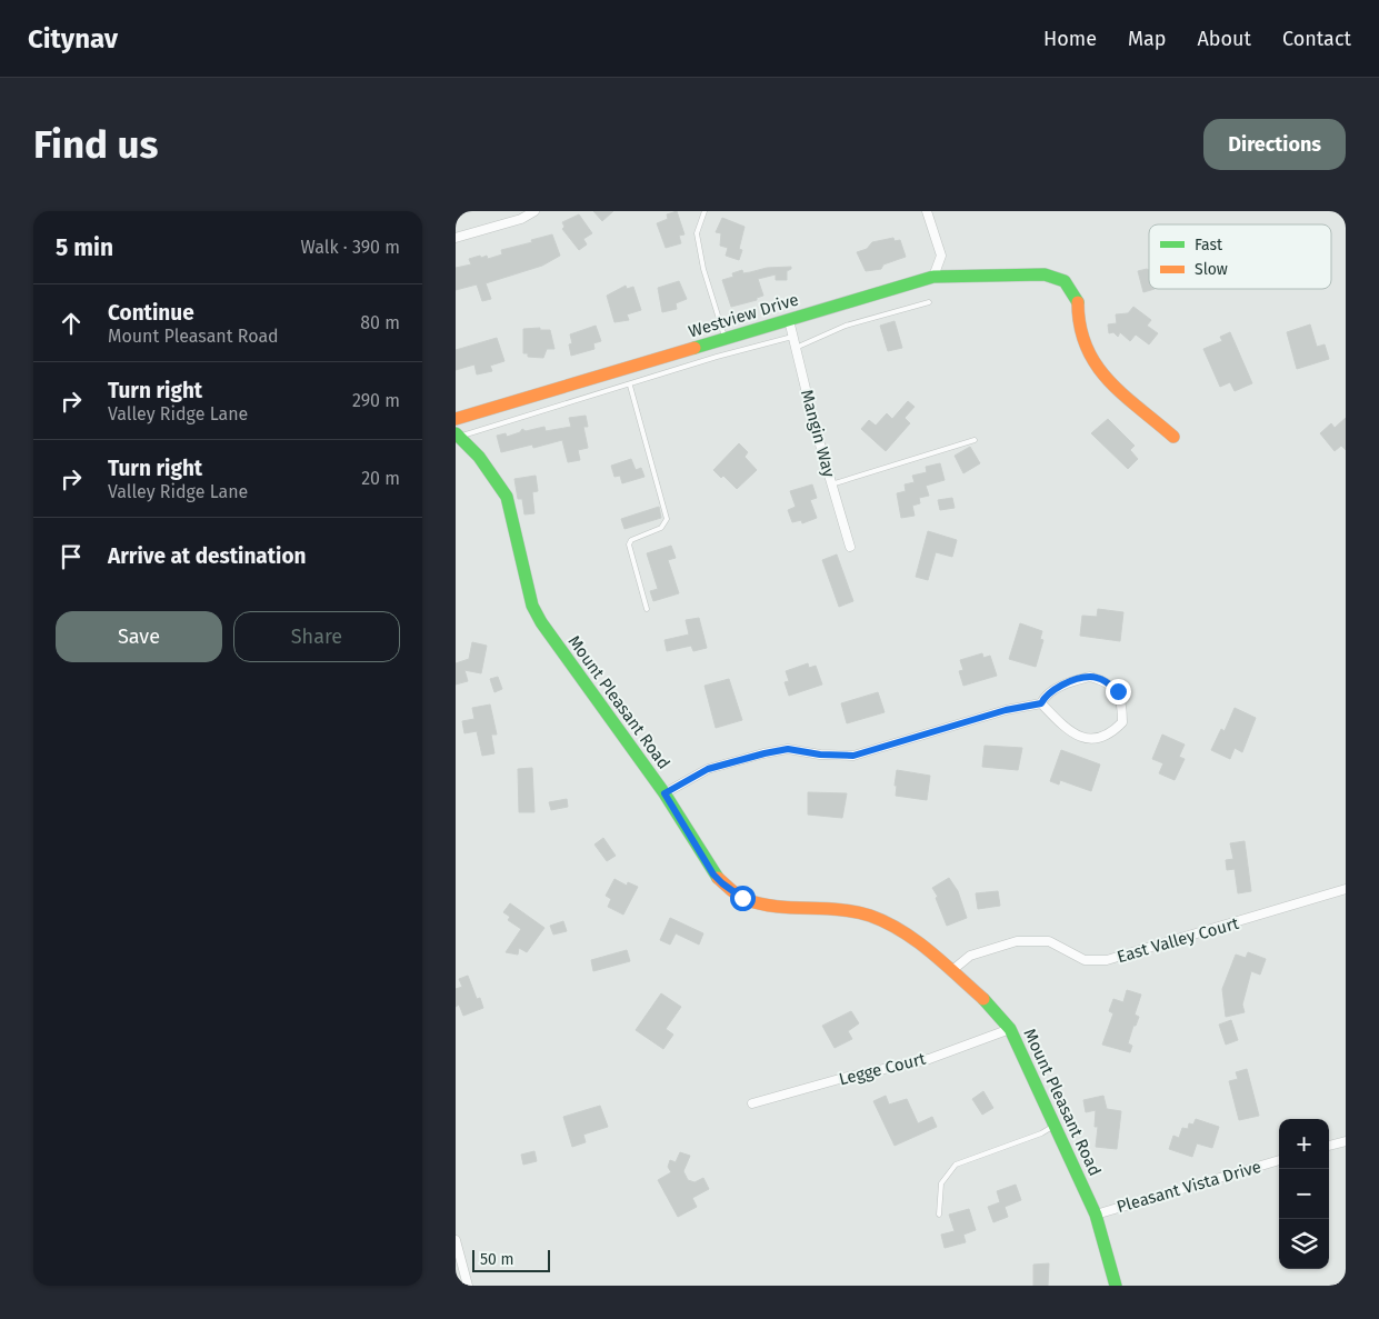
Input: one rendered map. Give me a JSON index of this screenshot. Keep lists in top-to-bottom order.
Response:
{
  "streets": {
    "street": [
      "Westview Drive",
      "Mangin Way",
      "Mount Pleasant Road",
      "East Valley Court",
      "Legge Court",
      "Pleasant Vista Drive"
    ]
  },
  "crossings": [
    ["Westview Drive", "Mangin Way"],
    ["Mount Pleasant Road", "East Valley Court"],
    ["Mount Pleasant Road", "Legge Court"],
    ["Mount Pleasant Road", "Pleasant Vista Drive"]
  ],
  "legend": ["Fast", "Slow"],
  "scale_bar": "50 m",
  "page": {
    "header": "Citynav",
    "nav": [
      "Home",
      "Map",
      "About",
      "Contact"
    ],
    "buttons": [
      "Directions",
      ["Save", "Share"]
    ],
    "title": "Find us",
    "heading": ["5 min", "Walk · 390 m"],
    "list": [
      ["Continue", "Mount Pleasant Road", "80 m"],
      ["Turn right", "Valley Ridge Lane", "290 m"],
      ["Turn right", "Valley Ridge Lane", "20 m"],
      "Arrive at destination"
    ],
    "map_buttons": ["+", "−"],
    "scale": "50 m"
  }
}
